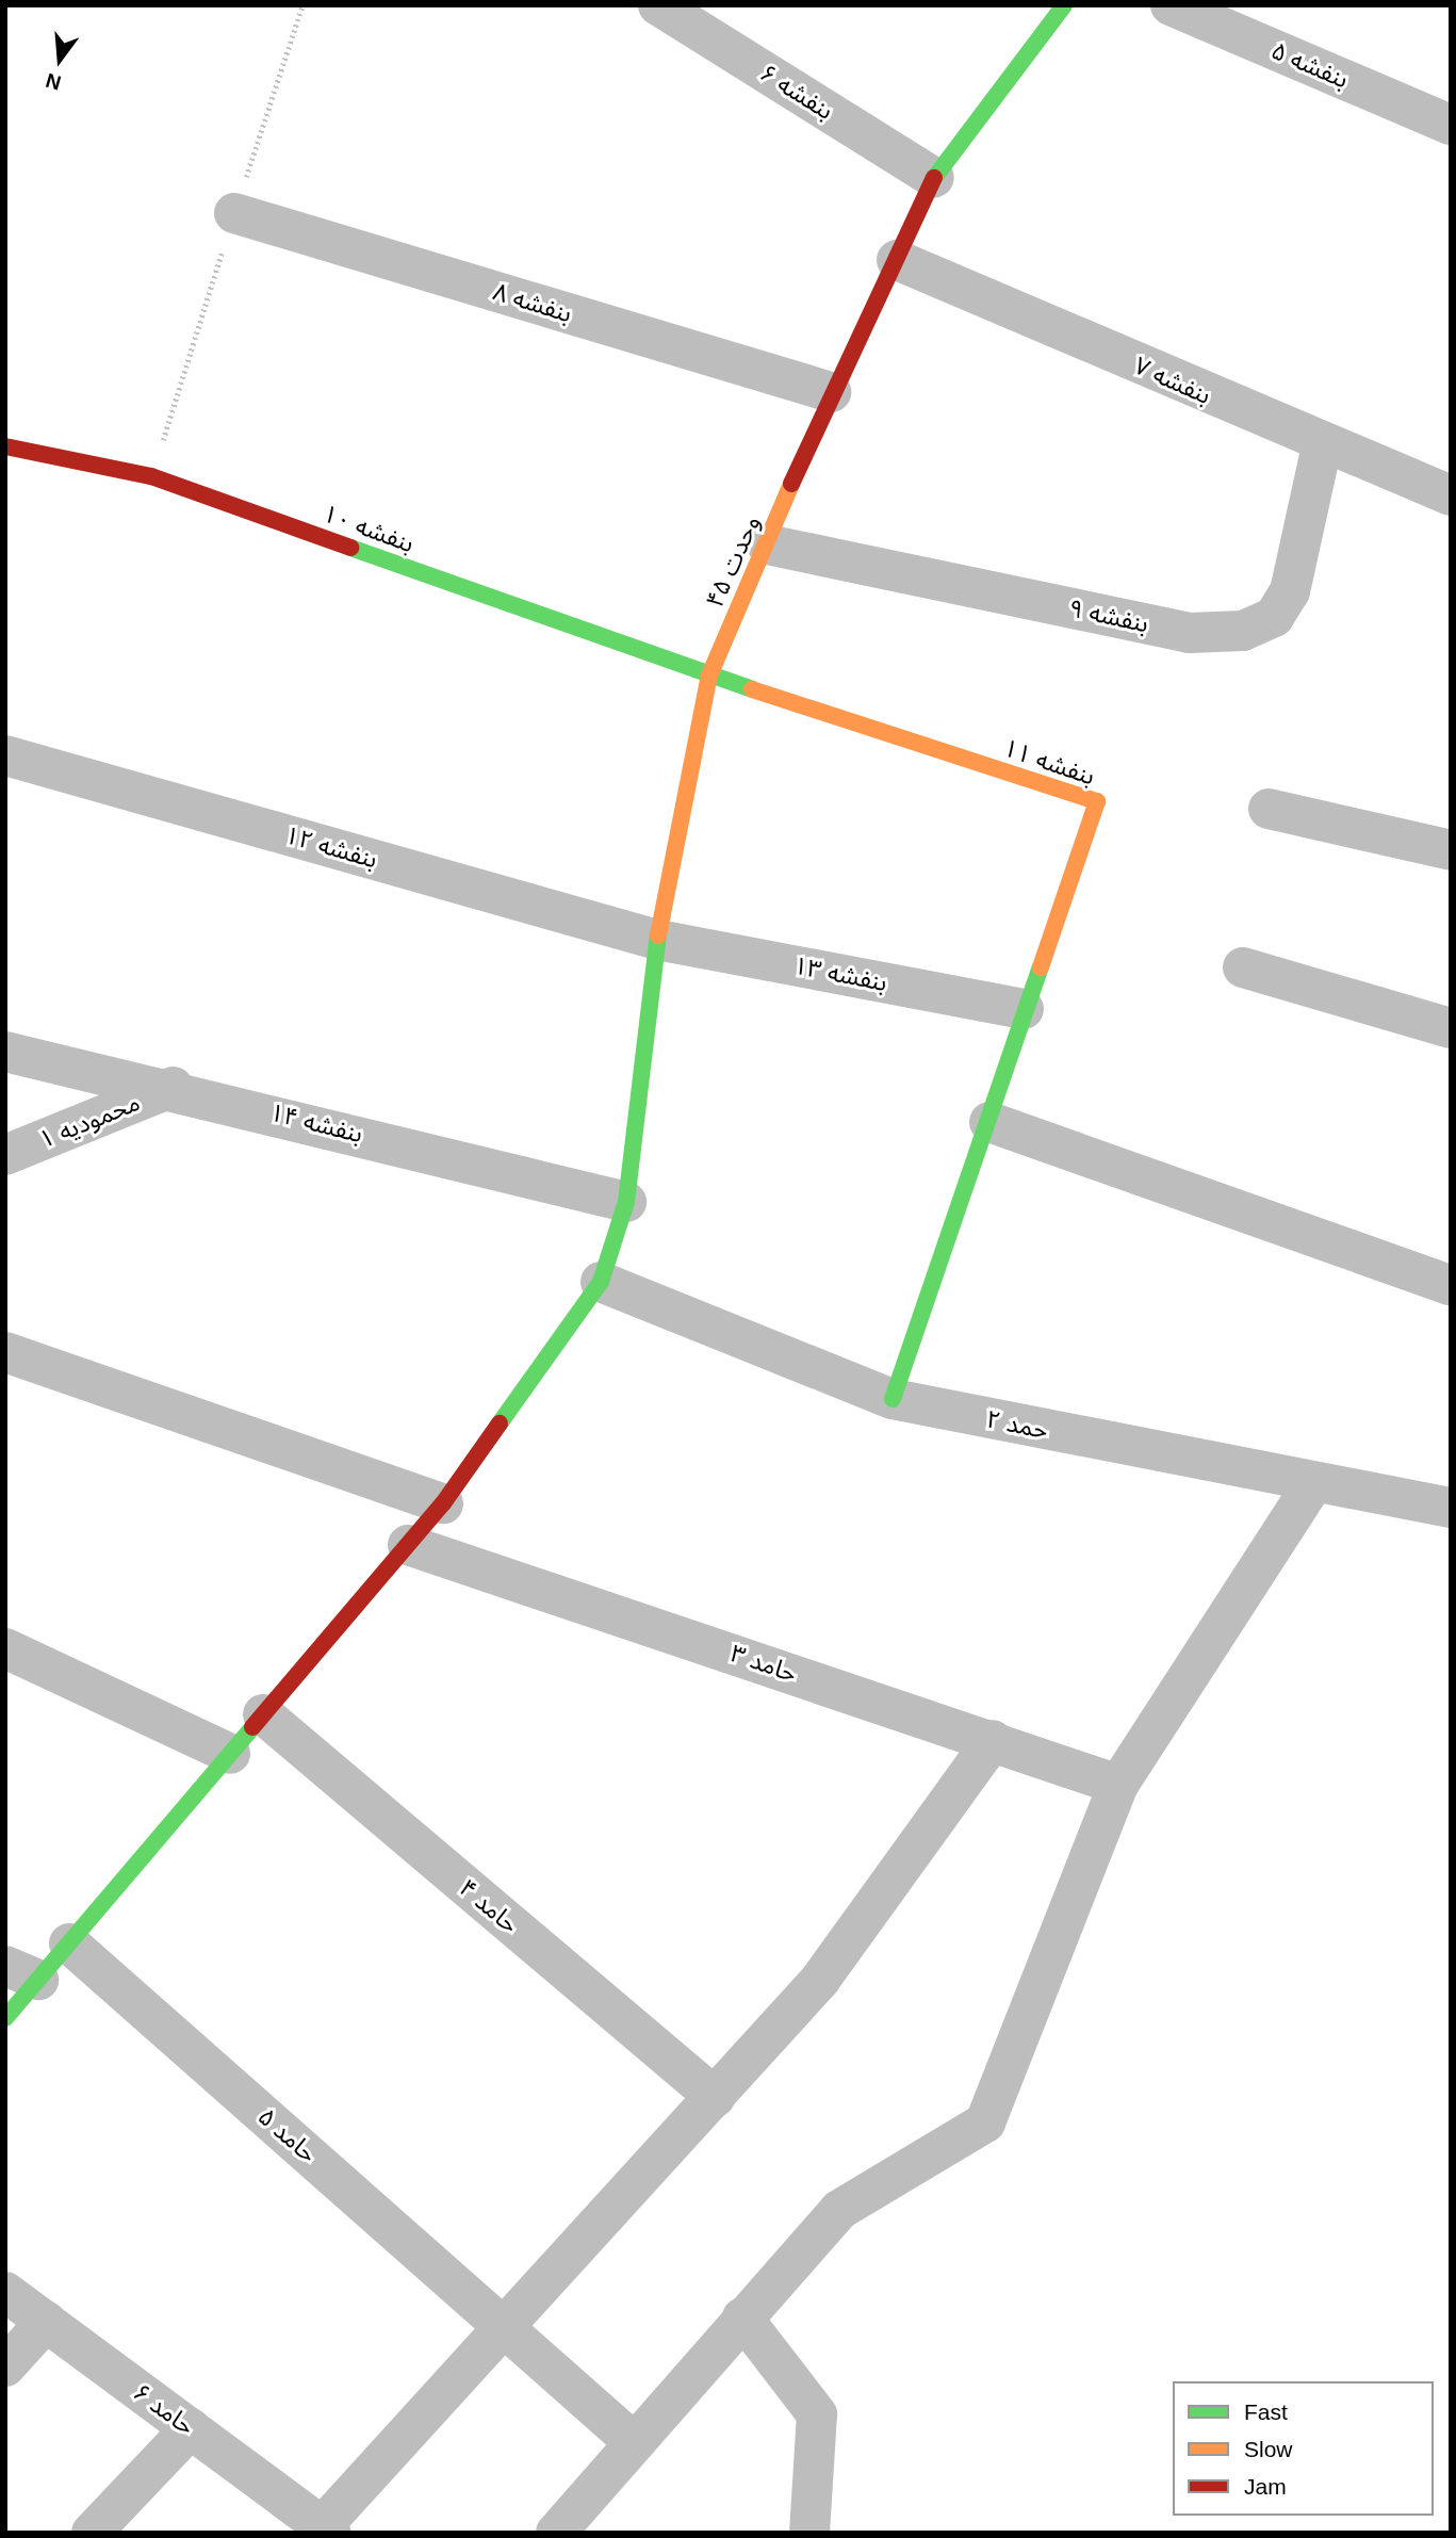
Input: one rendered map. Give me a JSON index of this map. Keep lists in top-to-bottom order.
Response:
{
  "streets": {
    "street": [
      "بنفشه ۵",
      "بنفشه ۶",
      "بنفشه ۸",
      "بنفشه ۷",
      "بنفشه ۱۰",
      "وحدت ۴۵",
      "بنفشه ۹",
      "بنفشه ۱۱",
      "بنفشه ۱۲",
      "بنفشه ۱۳",
      "محمودیه ۱",
      "بنفشه ۱۴",
      "حمد ۲",
      "حامد ۳",
      "حامد ۴",
      "حامد ۵",
      "حامد ۶"
    ]
  },
  "crossings": [
    ["بنفشه ۶", "وحدت ۴۵"],
    ["بنفشه ۸", "وحدت ۴۵"],
    ["بنفشه ۷", "وحدت ۴۵"],
    ["بنفشه ۷", "بنفشه ۹"],
    ["بنفشه ۱۰", "وحدت ۴۵"],
    ["بنفشه ۱۰", "بنفشه ۱۱"],
    ["وحدت ۴۵", "بنفشه ۹"],
    ["وحدت ۴۵", "بنفشه ۱۱"],
    ["وحدت ۴۵", "بنفشه ۱۲"],
    ["وحدت ۴۵", "بنفشه ۱۳"],
    ["وحدت ۴۵", "بنفشه ۱۴"],
    ["وحدت ۴۵", "حمد ۲"],
    ["وحدت ۴۵", "حامد ۳"],
    ["وحدت ۴۵", "حامد ۴"],
    ["وحدت ۴۵", "حامد ۵"],
    ["بنفشه ۱۱", "بنفشه ۱۳"],
    ["بنفشه ۱۱", "حمد ۲"],
    ["بنفشه ۱۲", "بنفشه ۱۳"],
    ["محمودیه ۱", "بنفشه ۱۴"]
  ],
  "legend": ["Fast", "Slow", "Jam"],
  "north": "bottom"
}
